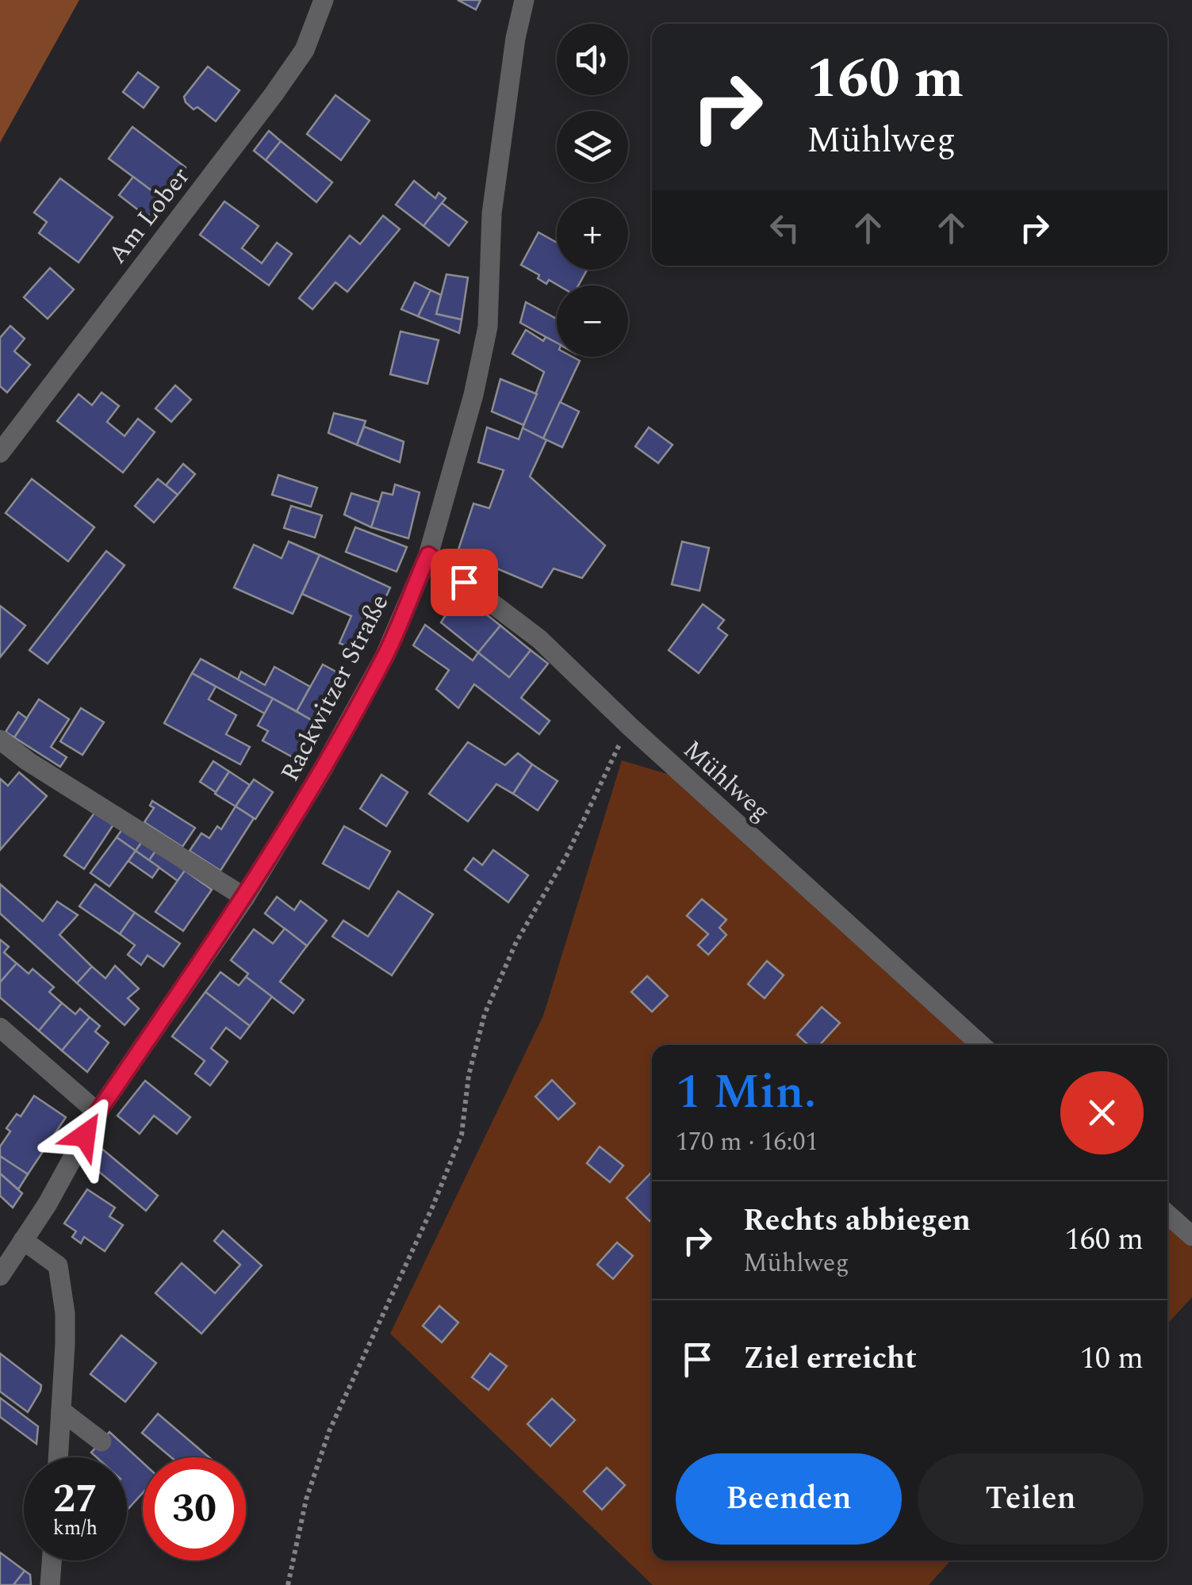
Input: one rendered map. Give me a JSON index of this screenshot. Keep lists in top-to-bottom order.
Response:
{
  "streets": {
    "street": ["Am Lober", "Rackwitzer Straße", "Mühlweg"]
  },
  "crossings": [
    ["Rackwitzer Straße", "Mühlweg"]
  ],
  "page": {
    "map_buttons": ["+", "−"],
    "turn": ["160 m", "Mühlweg"],
    "heading": ["1 Min.", "170 m · 16:01"],
    "list": [
      {
        "name": "Rechts abbiegen",
        "note": "Mühlweg",
        "value": "160 m"
      },
      {
        "name": "Ziel erreicht",
        "value": "10 m"
      }
    ],
    "buttons": ["Beenden", "Teilen"],
    "speed": "27 km/h",
    "limit": "30"
  }
}
